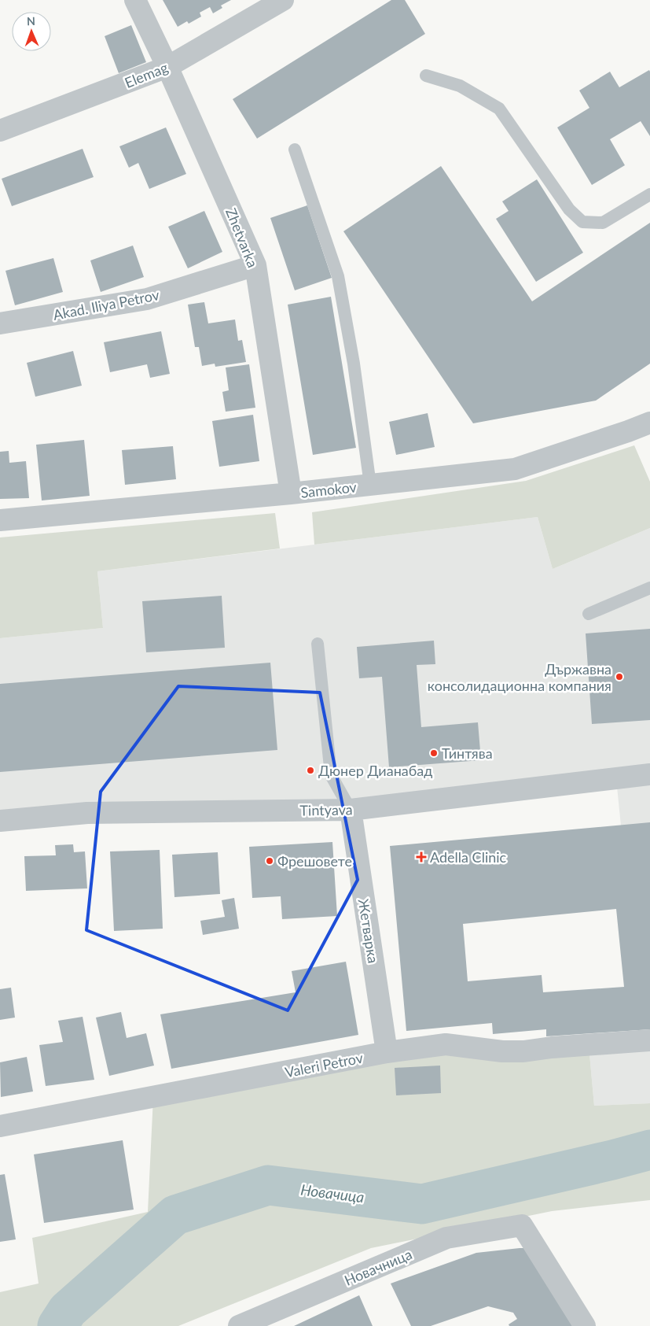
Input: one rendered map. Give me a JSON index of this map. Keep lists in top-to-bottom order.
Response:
{
  "streets": {
    "street": [
      "Elemag",
      "Zhetvarka",
      "Akad. Iliya Petrov",
      "Samokov",
      "Tintyava",
      "Жетварка",
      "Valeri Petrov",
      "Новачница"
    ]
  },
  "crossings": [
    ["Elemag", "Zhetvarka"],
    ["Zhetvarka", "Akad. Iliya Petrov"],
    ["Zhetvarka", "Samokov"],
    ["Tintyava", "Жетварка"],
    ["Жетварка", "Valeri Petrov"]
  ],
  "water": ["Новачица"],
  "places": {
    "other": [
      "Държавна консолидационна компания",
      "Тинтява",
      "Дюнер Дианабад",
      "Фрешовете"
    ],
    "health": ["Adella Clinic"]
  },
  "north": "top"
}
